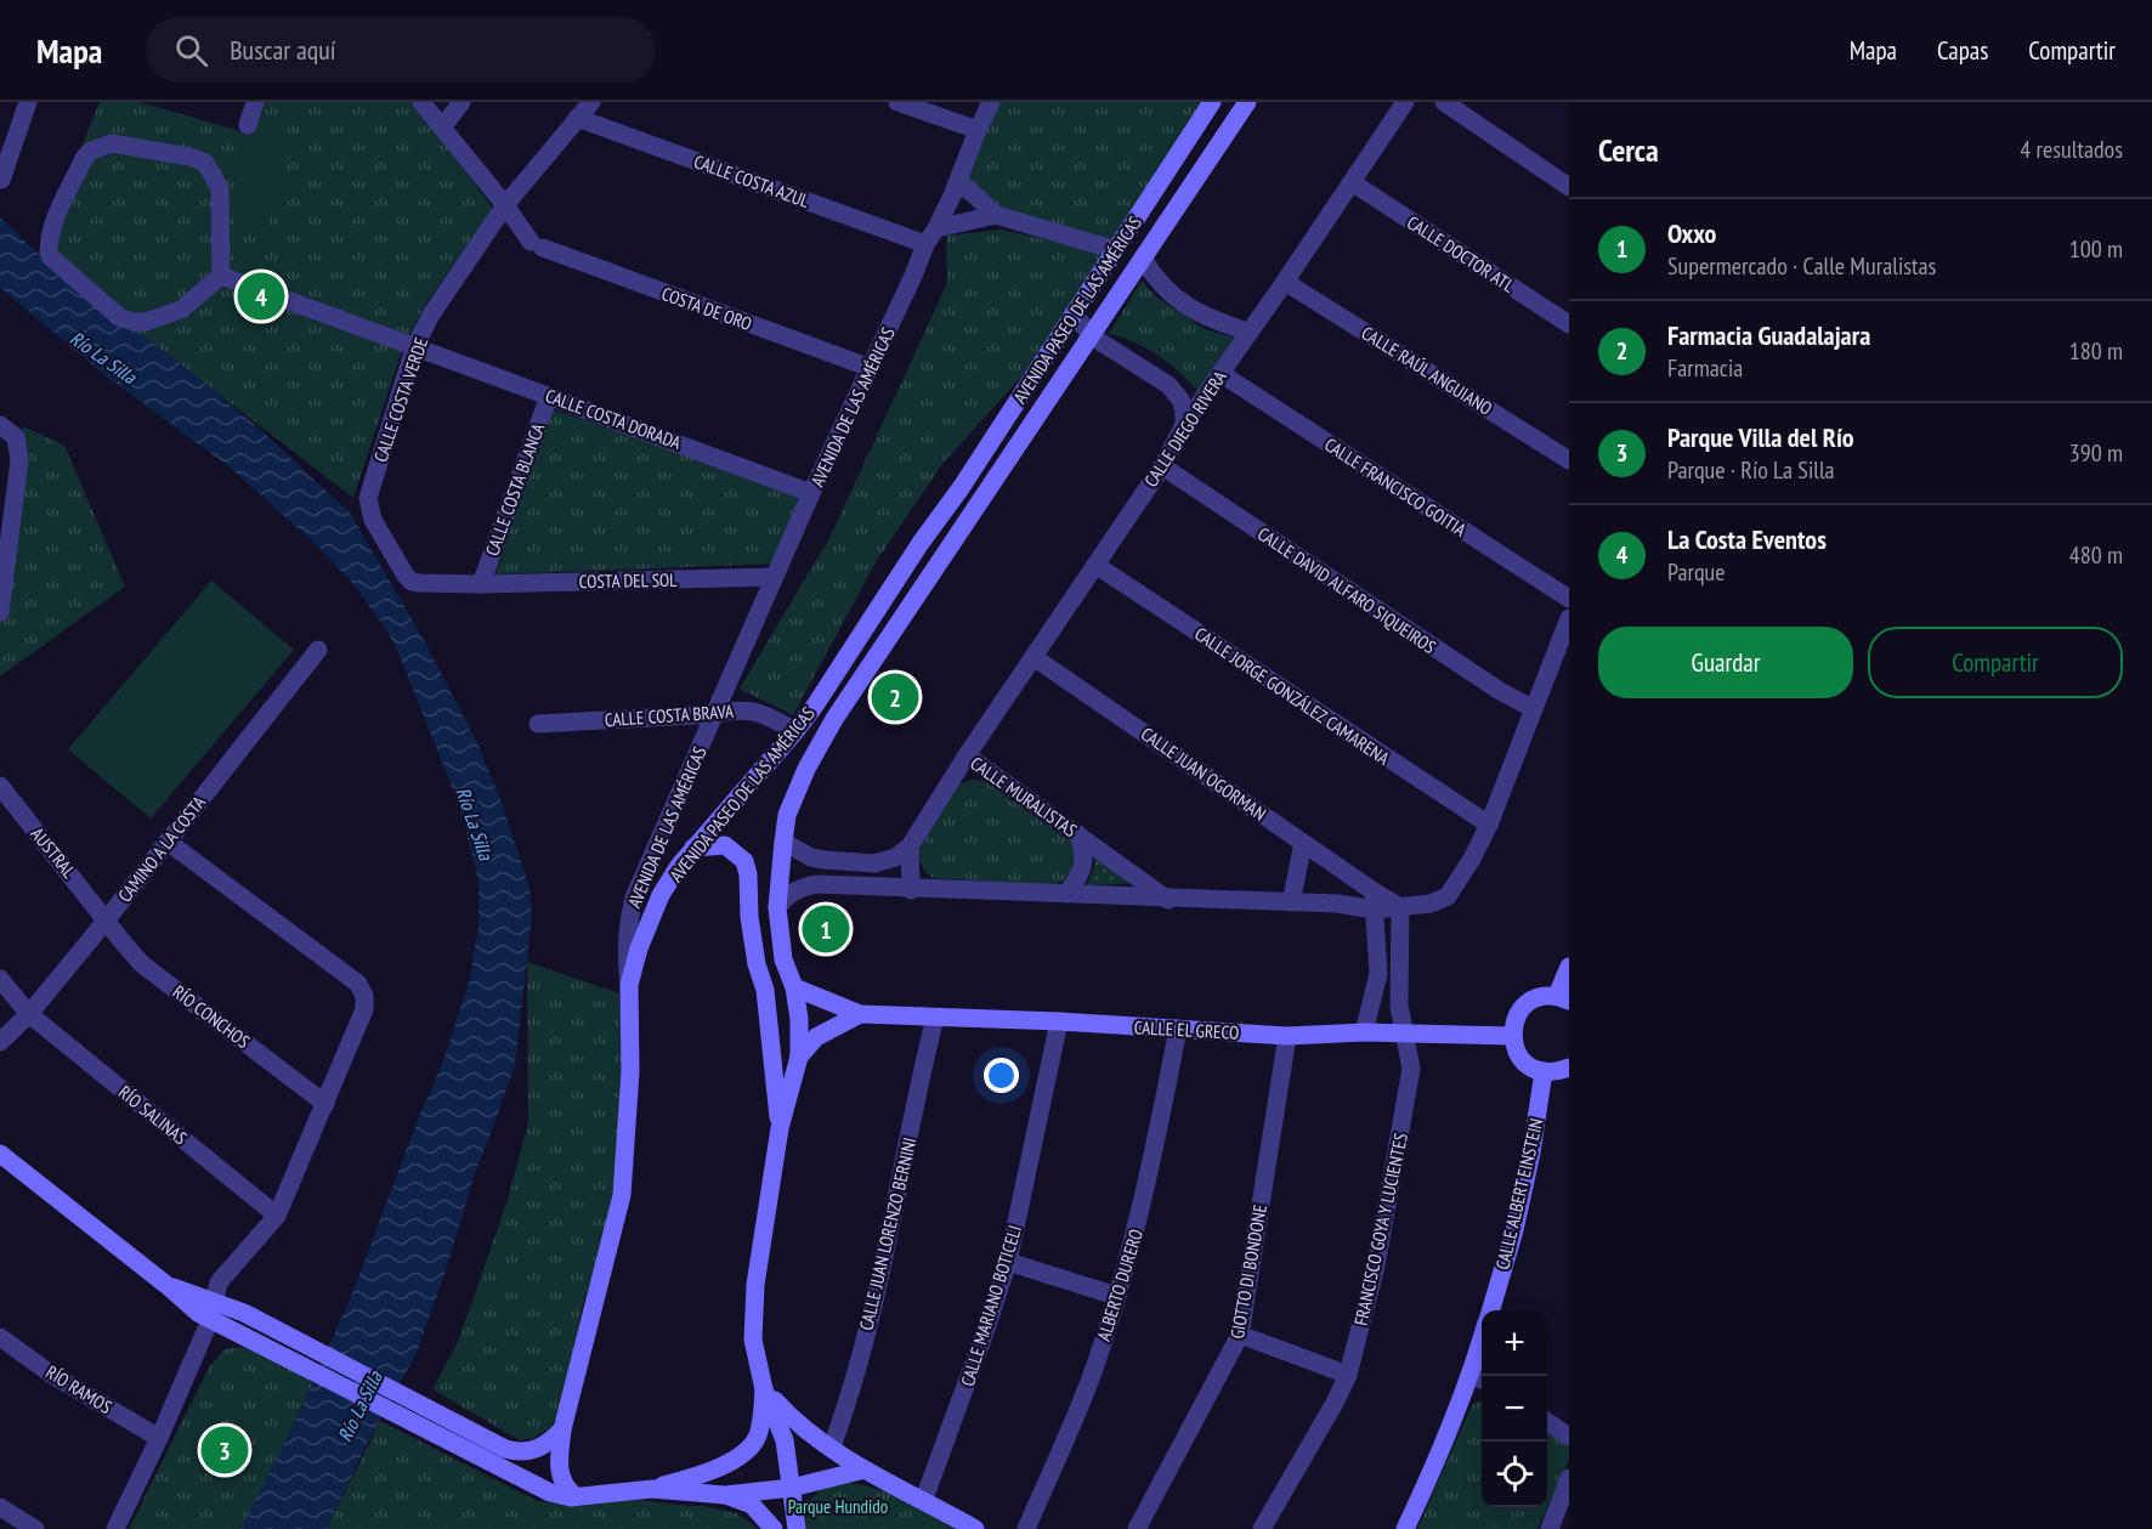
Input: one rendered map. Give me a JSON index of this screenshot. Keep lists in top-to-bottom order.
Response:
{
  "streets": {
    "street": [
      "CALLE COSTA AZUL",
      "CALLE DOCTOR ATL",
      "COSTA DE ORO",
      "AVENIDA PASEO DE LAS AMÉRICAS",
      "CALLE RAÚL ANGUIANO",
      "CALLE COSTA VERDE",
      "AVENIDA DE LAS AMÉRICAS",
      "CALLE COSTA DORADA",
      "CALLE DIEGO RIVERA",
      "CALLE FRANCISCO GOITIA",
      "CALLE COSTA BLANCA",
      "COSTA DEL SOL",
      "CALLE DAVID ALFARO SIQUEIROS",
      "CALLE JORGE GONZÁLEZ CAMARENA",
      "CALLE COSTA BRAVA",
      "CALLE JUAN OGORMAN",
      "CALLE MURALISTAS",
      "CAMINO A LA COSTA",
      "AUSTRAL",
      "RÍO CONCHOS",
      "CALLE EL GRECO",
      "RÍO SALINAS",
      "CALLE ALBERT EINSTEIN",
      "FRANCISCO GOYA Y LUCIENTES",
      "CALLE JUAN LORENZO BERNINI",
      "GIOTTO DI BONDONE",
      "ALBERTO DURERO",
      "CALLE MARIANO BOTICELI",
      "RÍO RAMOS"
    ]
  },
  "crossings": [
    ["CALLE COSTA AZUL", "CALLE COSTA VERDE"],
    ["CALLE COSTA AZUL", "AVENIDA DE LAS AMÉRICAS"],
    ["CALLE DOCTOR ATL", "CALLE DIEGO RIVERA"],
    ["COSTA DE ORO", "CALLE COSTA VERDE"],
    ["COSTA DE ORO", "AVENIDA DE LAS AMÉRICAS"],
    ["AVENIDA PASEO DE LAS AMÉRICAS", "AVENIDA DE LAS AMÉRICAS"],
    ["AVENIDA PASEO DE LAS AMÉRICAS", "CALLE COSTA BRAVA"],
    ["AVENIDA PASEO DE LAS AMÉRICAS", "CALLE EL GRECO"],
    ["CALLE RAÚL ANGUIANO", "CALLE DIEGO RIVERA"],
    ["CALLE COSTA VERDE", "CALLE COSTA DORADA"],
    ["CALLE COSTA VERDE", "CALLE COSTA BLANCA"],
    ["CALLE COSTA VERDE", "COSTA DEL SOL"],
    ["AVENIDA DE LAS AMÉRICAS", "CALLE COSTA DORADA"],
    ["AVENIDA DE LAS AMÉRICAS", "COSTA DEL SOL"],
    ["AVENIDA DE LAS AMÉRICAS", "CALLE COSTA BRAVA"],
    ["CALLE COSTA DORADA", "CALLE COSTA BLANCA"],
    ["CALLE DIEGO RIVERA", "CALLE FRANCISCO GOITIA"],
    ["CALLE DIEGO RIVERA", "CALLE DAVID ALFARO SIQUEIROS"],
    ["CALLE DIEGO RIVERA", "CALLE JORGE GONZÁLEZ CAMARENA"],
    ["CALLE DIEGO RIVERA", "CALLE JUAN OGORMAN"],
    ["CALLE DIEGO RIVERA", "CALLE MURALISTAS"],
    ["CALLE COSTA BLANCA", "COSTA DEL SOL"],
    ["CALLE JUAN OGORMAN", "FRANCISCO GOYA Y LUCIENTES"],
    ["CAMINO A LA COSTA", "AUSTRAL"],
    ["CAMINO A LA COSTA", "RÍO CONCHOS"],
    ["CAMINO A LA COSTA", "RÍO SALINAS"],
    ["AUSTRAL", "RÍO CONCHOS"],
    ["CALLE EL GRECO", "FRANCISCO GOYA Y LUCIENTES"],
    ["CALLE EL GRECO", "CALLE JUAN LORENZO BERNINI"],
    ["CALLE EL GRECO", "GIOTTO DI BONDONE"],
    ["CALLE EL GRECO", "ALBERTO DURERO"],
    ["CALLE EL GRECO", "CALLE MARIANO BOTICELI"]
  ],
  "water": ["Río La Silla"],
  "parks": ["Parque Hundido"],
  "page": {
    "header": "Mapa",
    "search": "Buscar aquí",
    "nav": ["Mapa", "Capas", "Compartir"],
    "heading": ["Cerca", "4 resultados"],
    "list": [
      {
        "mark": "1",
        "name": "Oxxo",
        "note": "Supermercado · Calle Muralistas",
        "value": "100 m"
      },
      {
        "mark": "2",
        "name": "Farmacia Guadalajara",
        "note": "Farmacia",
        "value": "180 m"
      },
      {
        "mark": "3",
        "name": "Parque Villa del Río",
        "note": "Parque · Río La Silla",
        "value": "390 m"
      },
      {
        "mark": "4",
        "name": "La Costa Eventos",
        "note": "Parque",
        "value": "480 m"
      }
    ],
    "pins": [
      "4",
      "2",
      "1",
      "3"
    ],
    "buttons": ["Guardar", "Compartir"],
    "map_buttons": ["+", "−"]
  }
}
